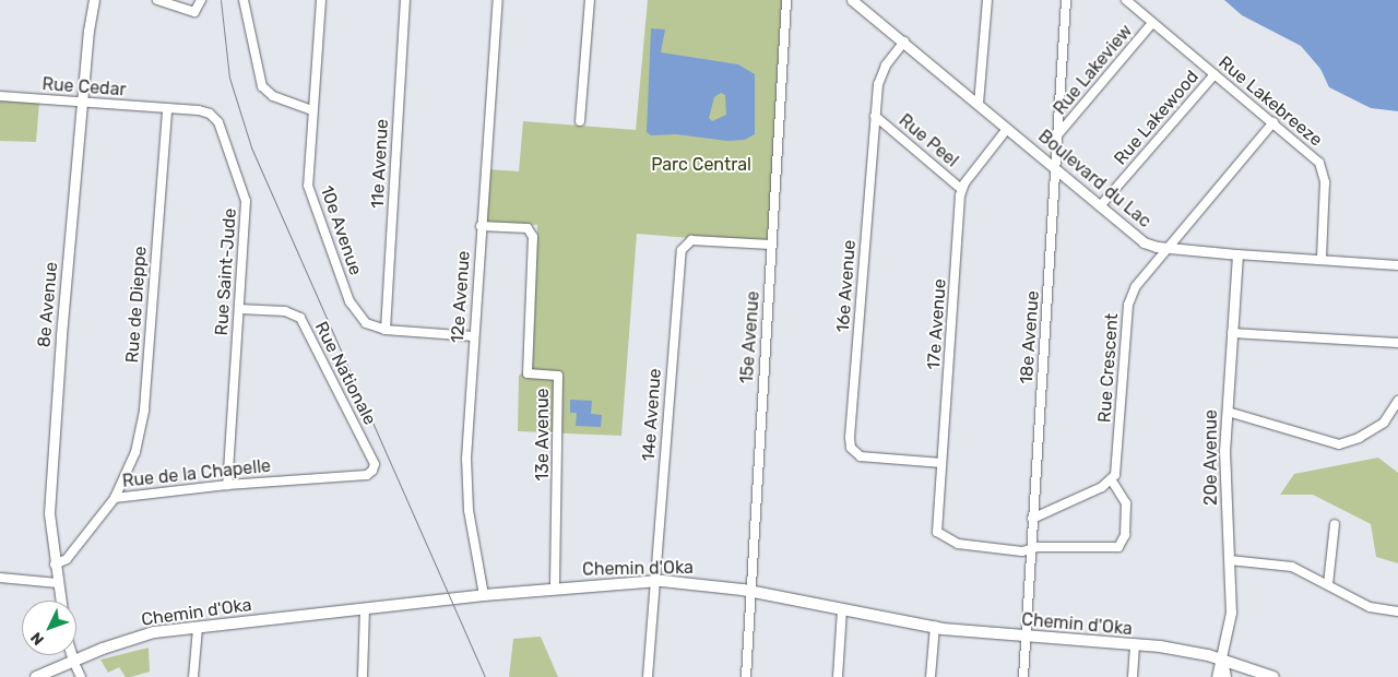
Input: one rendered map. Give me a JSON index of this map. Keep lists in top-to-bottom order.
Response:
{
  "streets": {
    "main road": ["Chemin d'Oka"],
    "street": [
      "Rue Lakeview",
      "Rue Cedar",
      "Rue Lakebreeze",
      "Rue Lakewood",
      "Rue Peel",
      "11e Avenue",
      "Boulevard du Lac",
      "10e Avenue",
      "Rue Saint-Jude",
      "16e Avenue",
      "12e Avenue",
      "8e Avenue",
      "Rue de Dieppe",
      "17e Avenue",
      "15e Avenue",
      "18e Avenue",
      "Rue Crescent",
      "Rue Nationale",
      "14e Avenue",
      "13e Avenue",
      "20e Avenue",
      "Rue de la Chapelle"
    ]
  },
  "crossings": [
    ["Rue Lakeview", "Rue Lakebreeze"],
    ["Rue Lakeview", "18e Avenue"],
    ["Rue Cedar", "Rue Saint-Jude"],
    ["Rue Cedar", "8e Avenue"],
    ["Rue Cedar", "Rue de Dieppe"],
    ["Rue Lakebreeze", "Rue Lakewood"],
    ["Rue Lakebreeze", "Boulevard du Lac"],
    ["Rue Lakebreeze", "Rue Crescent"],
    ["Rue Lakewood", "Boulevard du Lac"],
    ["Rue Peel", "16e Avenue"],
    ["Rue Peel", "17e Avenue"],
    ["11e Avenue", "10e Avenue"],
    ["Boulevard du Lac", "16e Avenue"],
    ["Boulevard du Lac", "18e Avenue"],
    ["Boulevard du Lac", "Rue Crescent"],
    ["Boulevard du Lac", "20e Avenue"],
    ["10e Avenue", "12e Avenue"],
    ["Rue Saint-Jude", "Rue de Dieppe"],
    ["Rue Saint-Jude", "Rue Nationale"],
    ["Rue Saint-Jude", "Rue de la Chapelle"],
    ["16e Avenue", "17e Avenue"],
    ["12e Avenue", "13e Avenue"],
    ["12e Avenue", "Chemin d'Oka"],
    ["8e Avenue", "Rue de la Chapelle"],
    ["Rue de Dieppe", "Rue de la Chapelle"],
    ["17e Avenue", "18e Avenue"],
    ["15e Avenue", "14e Avenue"],
    ["15e Avenue", "Chemin d'Oka"],
    ["18e Avenue", "Chemin d'Oka"],
    ["Rue Nationale", "Rue de la Chapelle"],
    ["14e Avenue", "Chemin d'Oka"],
    ["13e Avenue", "Chemin d'Oka"],
    ["20e Avenue", "Chemin d'Oka"]
  ],
  "parks": ["Parc Central"],
  "north": "bottom left"
}
